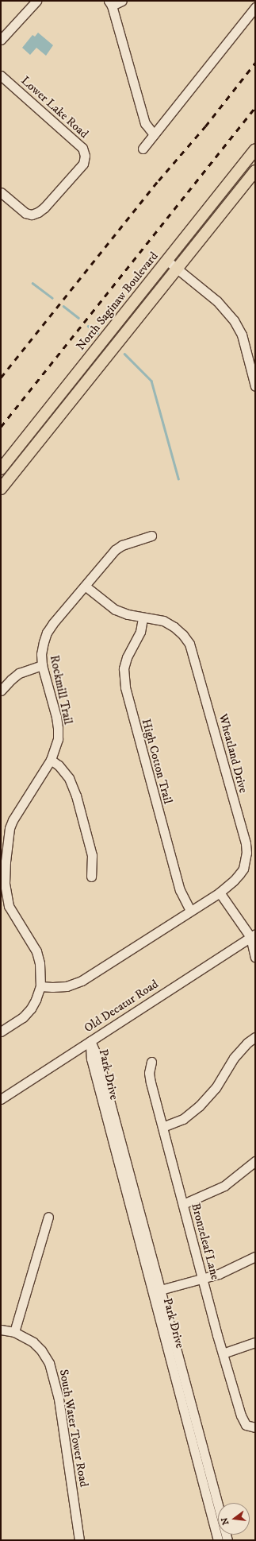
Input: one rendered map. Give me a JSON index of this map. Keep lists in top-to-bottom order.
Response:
{
  "streets": {
    "main road": ["North Saginaw Boulevard"],
    "street": [
      "Lower Lake Road",
      "Rockmill Trail",
      "Wheatland Drive",
      "High Cotton Trail",
      "Old Decatur Road",
      "Park Drive",
      "Bronzeleaf Lane",
      "South Water Tower Road"
    ]
  },
  "crossings": [
    ["Rockmill Trail", "Wheatland Drive"],
    ["Wheatland Drive", "High Cotton Trail"],
    ["Old Decatur Road", "Park Drive"]
  ],
  "north": "left"
}
